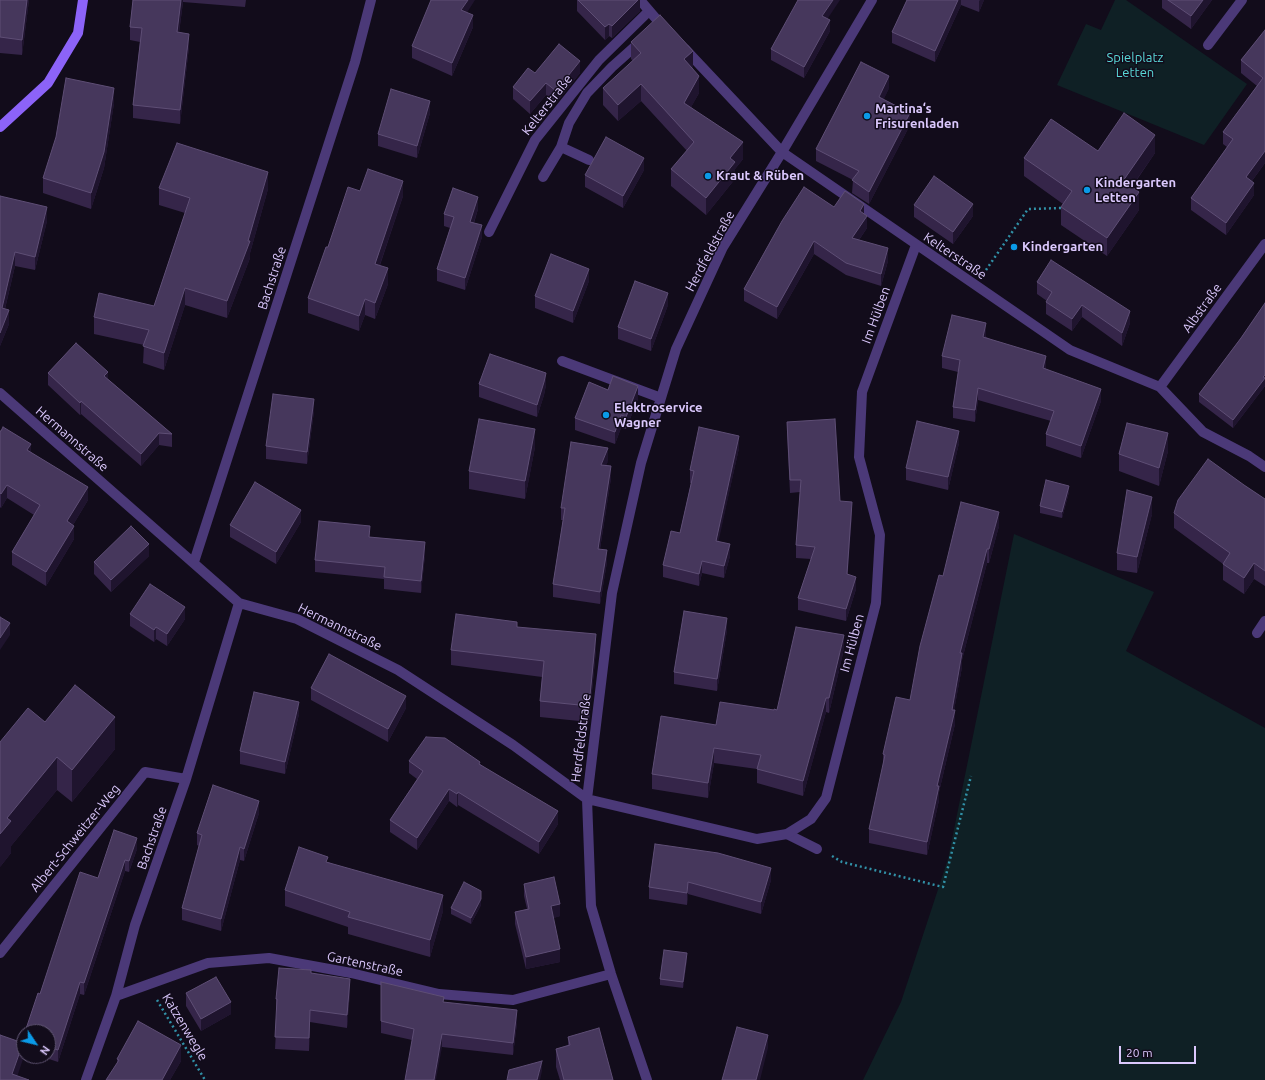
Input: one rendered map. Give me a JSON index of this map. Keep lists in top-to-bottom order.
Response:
{
  "streets": {
    "street": [
      "Kelterstraße",
      "Herdfeldstraße",
      "Bachstraße",
      "Albstraße",
      "Im Hülben",
      "Hermannstraße",
      "Albert-Schweitzer-Weg",
      "Gartenstraße"
    ],
    "path": ["Katzenwegle"]
  },
  "crossings": [
    ["Kelterstraße", "Herdfeldstraße"],
    ["Kelterstraße", "Albstraße"],
    ["Kelterstraße", "Im Hülben"],
    ["Herdfeldstraße", "Im Hülben"],
    ["Herdfeldstraße", "Hermannstraße"],
    ["Herdfeldstraße", "Gartenstraße"],
    ["Bachstraße", "Hermannstraße"],
    ["Bachstraße", "Albert-Schweitzer-Weg"],
    ["Bachstraße", "Gartenstraße"],
    ["Im Hülben", "Hermannstraße"],
    ["Gartenstraße", "Katzenwegle"]
  ],
  "parks": ["Spielplatz Letten"],
  "places": [
    "Martina‘s Frisurenladen",
    "Kraut & Rüben",
    "Kindergarten Letten",
    "Kindergarten",
    "Elektroservice Wagner"
  ],
  "scale_bar": "20 m",
  "north": "bottom right"
}
